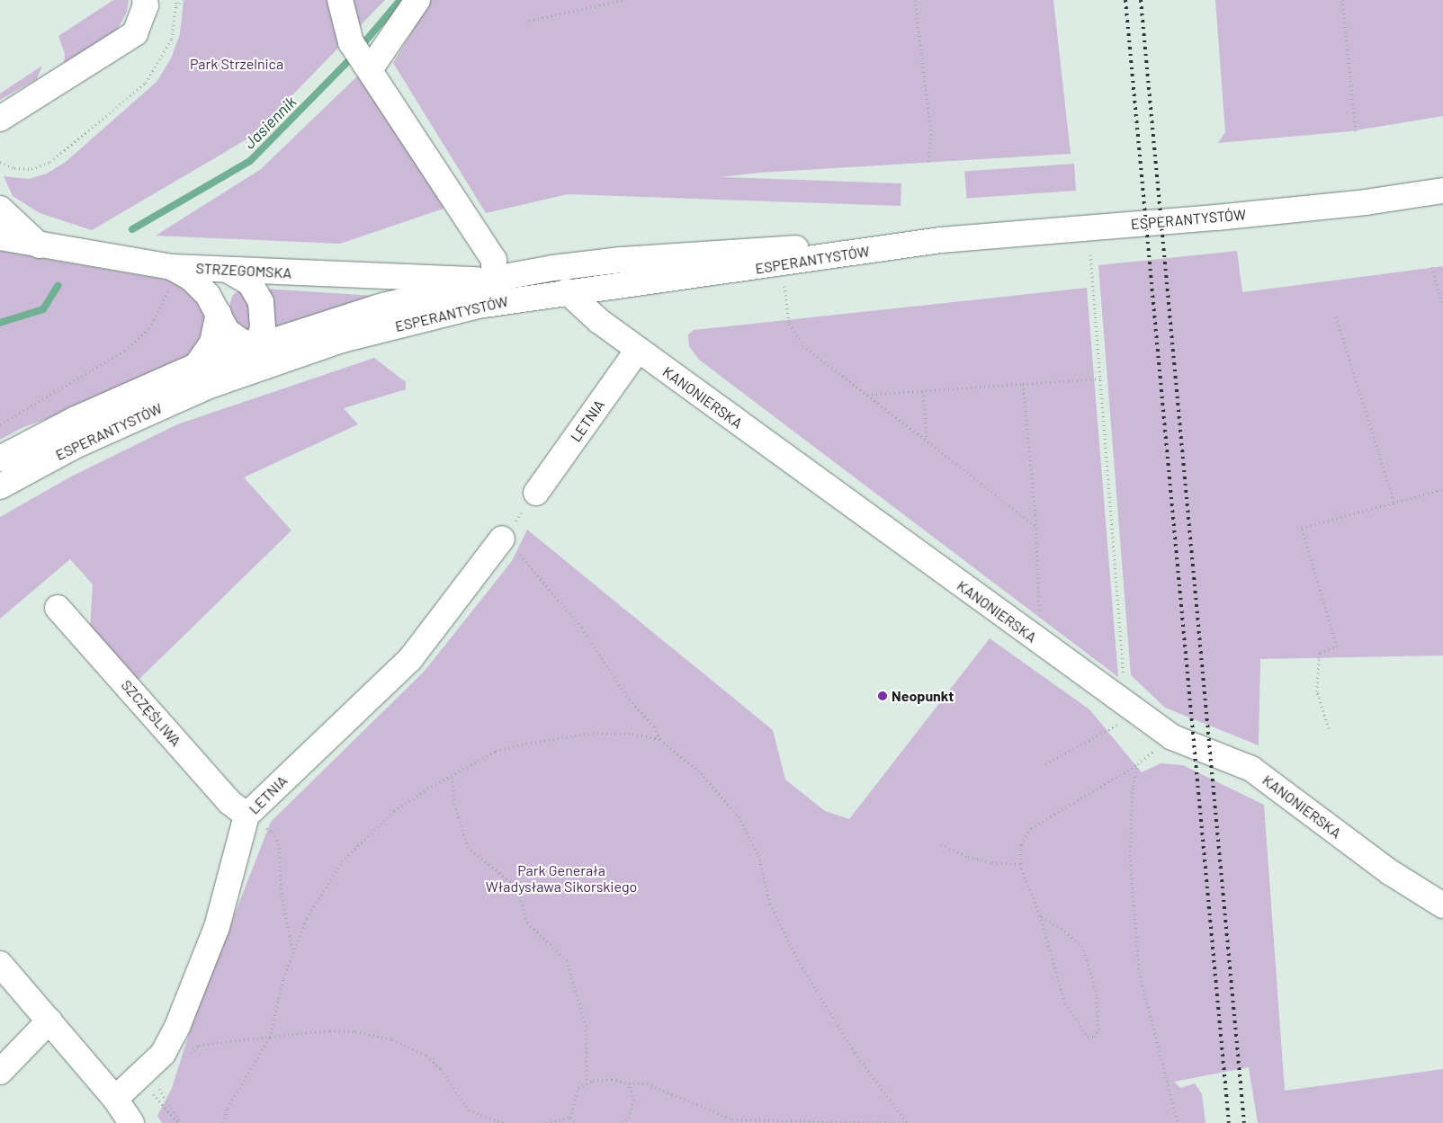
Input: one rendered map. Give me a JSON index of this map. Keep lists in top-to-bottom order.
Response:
{
  "streets": {
    "street": [
      "ESPERANTYSTÓW",
      "STRZEGOMSKA",
      "KANONIERSKA",
      "LETNIA",
      "SZCZĘŚLIWA"
    ]
  },
  "crossings": [
    ["ESPERANTYSTÓW", "STRZEGOMSKA"],
    ["ESPERANTYSTÓW", "KANONIERSKA"],
    ["KANONIERSKA", "LETNIA"],
    ["LETNIA", "SZCZĘŚLIWA"]
  ],
  "water": ["Jasiennik"],
  "parks": ["Park Strzelnica", "Park Generała Władysława Sikorskiego"],
  "places": ["Neopunkt"]
}
